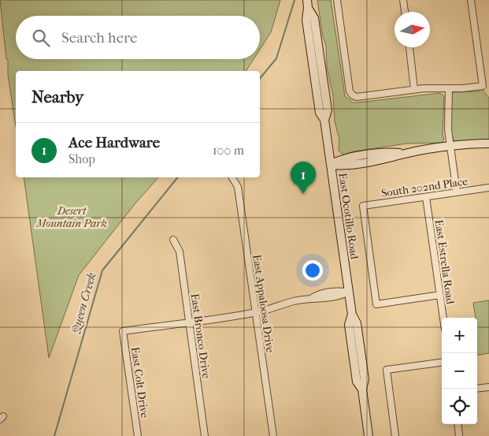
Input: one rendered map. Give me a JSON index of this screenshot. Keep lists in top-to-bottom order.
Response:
{
  "streets": {
    "main road": ["East Ocotillo Road"],
    "street": [
      "South 202nd Place",
      "East Estrella Road",
      "East Appaloosa Drive",
      "East Bronco Drive",
      "East Colt Drive"
    ]
  },
  "crossings": [
    ["South 202nd Place", "East Estrella Road"],
    ["East Bronco Drive", "East Colt Drive"]
  ],
  "water": ["Queen Creek"],
  "parks": ["Desert Mountain Park"],
  "north": "right",
  "page": {
    "search": "Search here",
    "heading": "Nearby",
    "list": [
      {
        "mark": "1",
        "name": "Ace Hardware",
        "note": "Shop",
        "value": "100 m"
      }
    ],
    "pins": "1",
    "map_buttons": ["+", "−"]
  }
}
